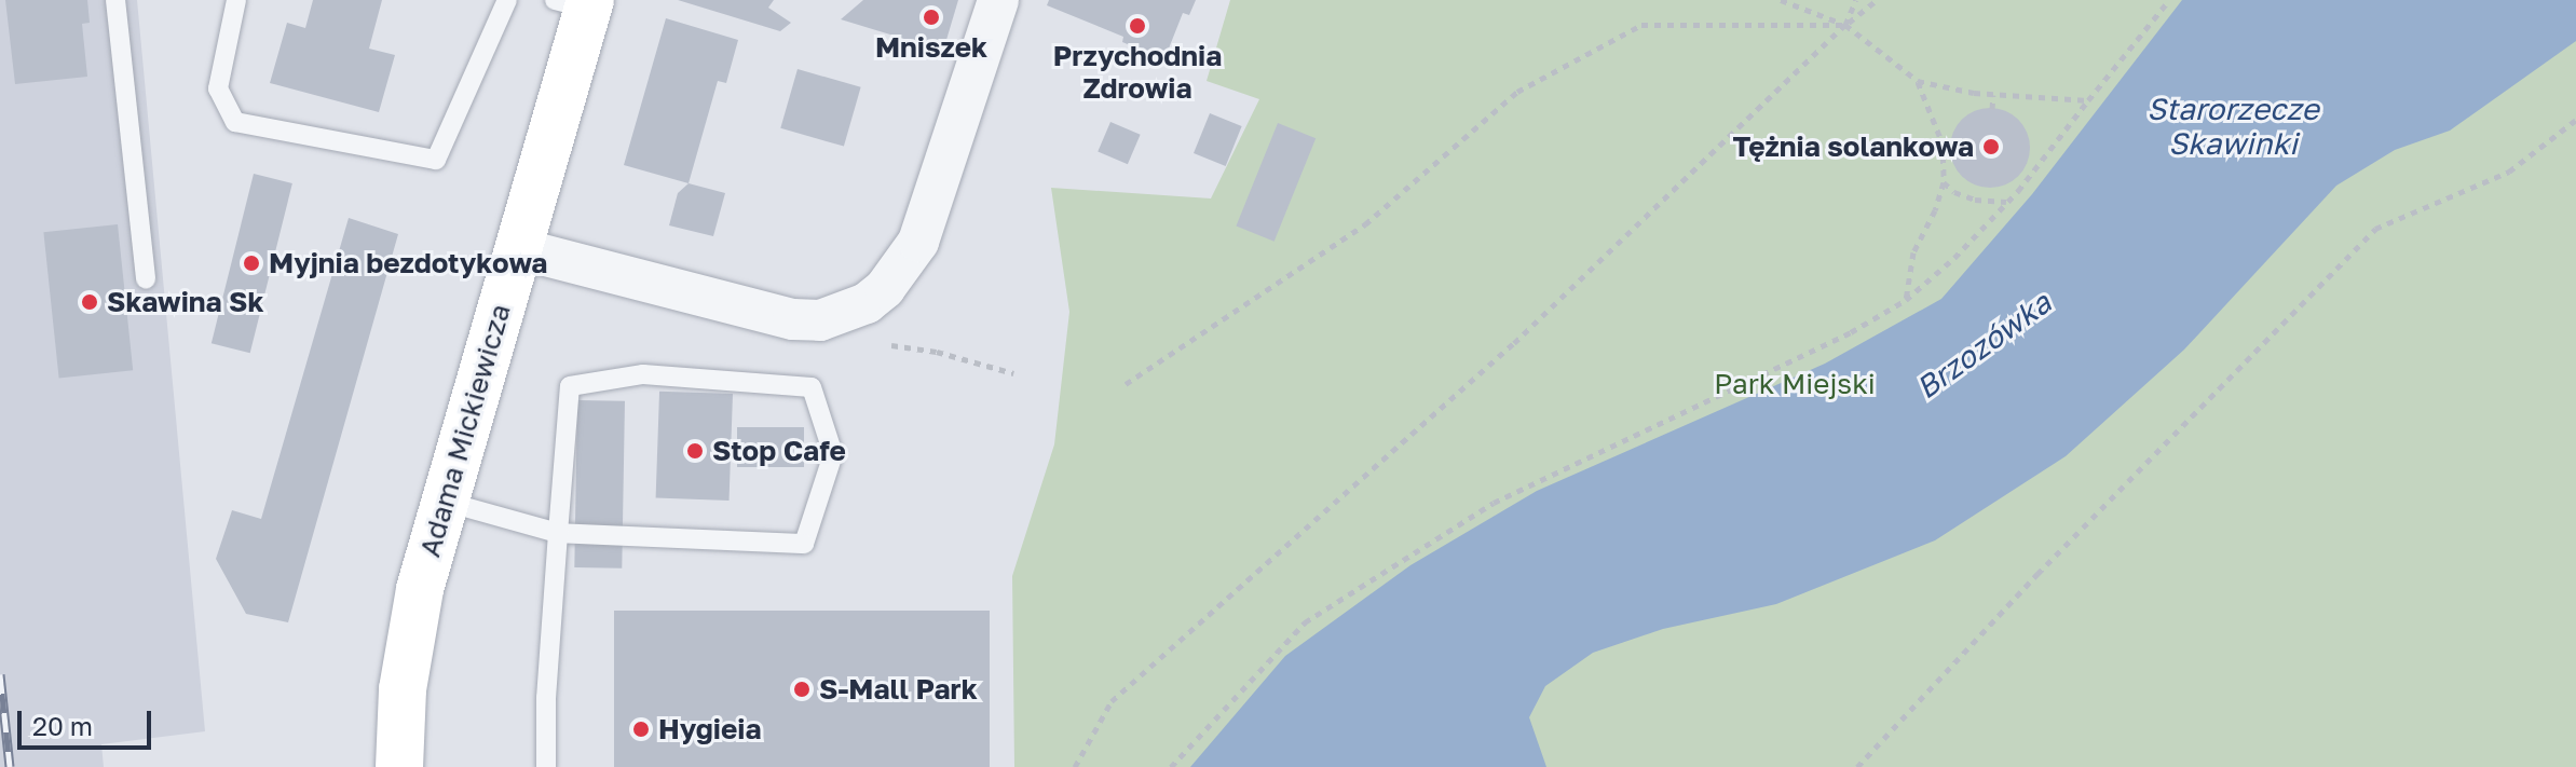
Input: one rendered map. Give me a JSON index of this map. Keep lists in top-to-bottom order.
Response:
{
  "streets": {
    "main road": ["Adama Mickiewicza"]
  },
  "water": ["Starorzecze Skawinki", "Brzozówka"],
  "parks": ["Park Miejski"],
  "places": [
    "Mniszek",
    "Przychodnia Zdrowia",
    "Tężnia solankowa",
    "Myjnia bezdotykowa",
    "Skawina Sk",
    "Stop Cafe",
    "S-Mall Park",
    "Hygieia"
  ],
  "scale_bar": "20 m"
}
